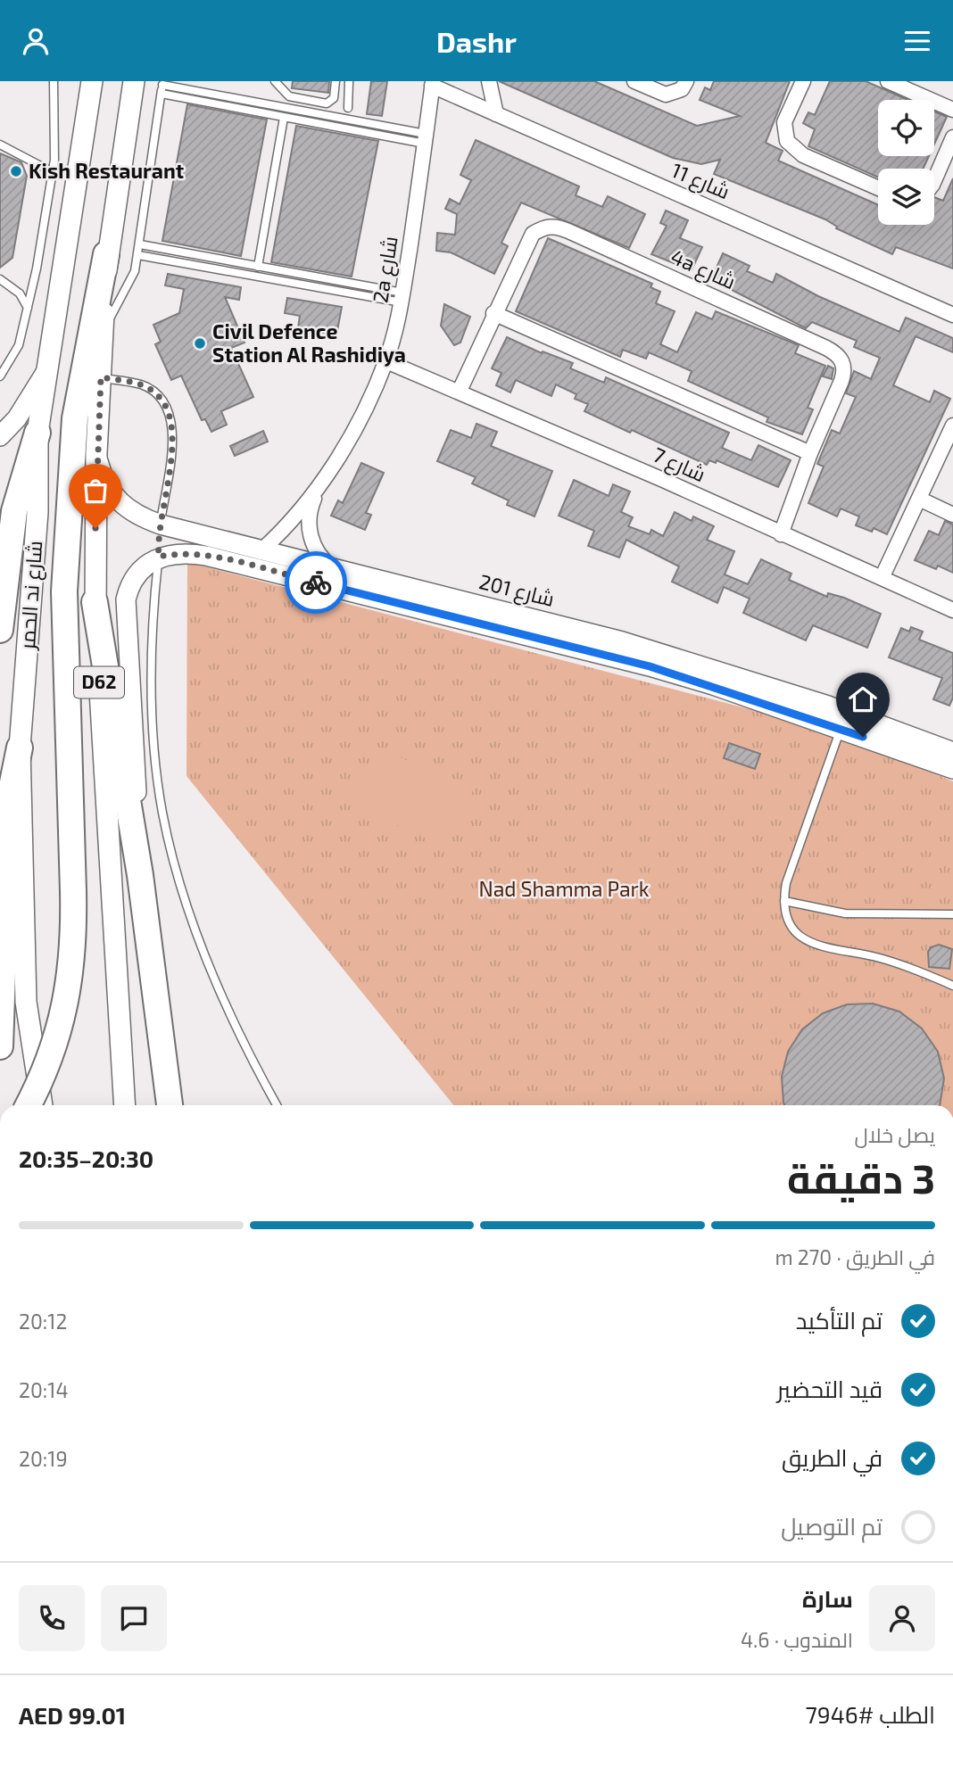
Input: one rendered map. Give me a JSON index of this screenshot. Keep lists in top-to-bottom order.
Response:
{
  "streets": {
    "main road": ["شارع ند الحمر", "D62"],
    "street": [
      "شارع 11",
      "2a شارع",
      "4a شارع",
      "شارع 7",
      "شارع 201"
    ]
  },
  "crossings": [
    ["شارع 11", "2a شارع"],
    ["2a شارع", "شارع 7"],
    ["2a شارع", "شارع 201"],
    ["4a شارع", "شارع 7"],
    ["شارع 201", "D62"]
  ],
  "parks": ["Nad Shamma Park"],
  "places": ["Kish Restaurant", "Civil Defence Station Al Rashidiya"],
  "page": {
    "header": "Dashr",
    "heading": ["3 دقيقة", "يصل خلال", "20:30–20:35"],
    "panel": [
      "سارة",
      "المندوب · 4.6",
      "الطلب #7946",
      "AED 99.01"
    ],
    "bar": "في الطريق · 270 m",
    "list": [
      ["تم التأكيد", "20:12"],
      ["قيد التحضير", "20:14"],
      ["في الطريق", "20:19"],
      "تم التوصيل"
    ]
  }
}
